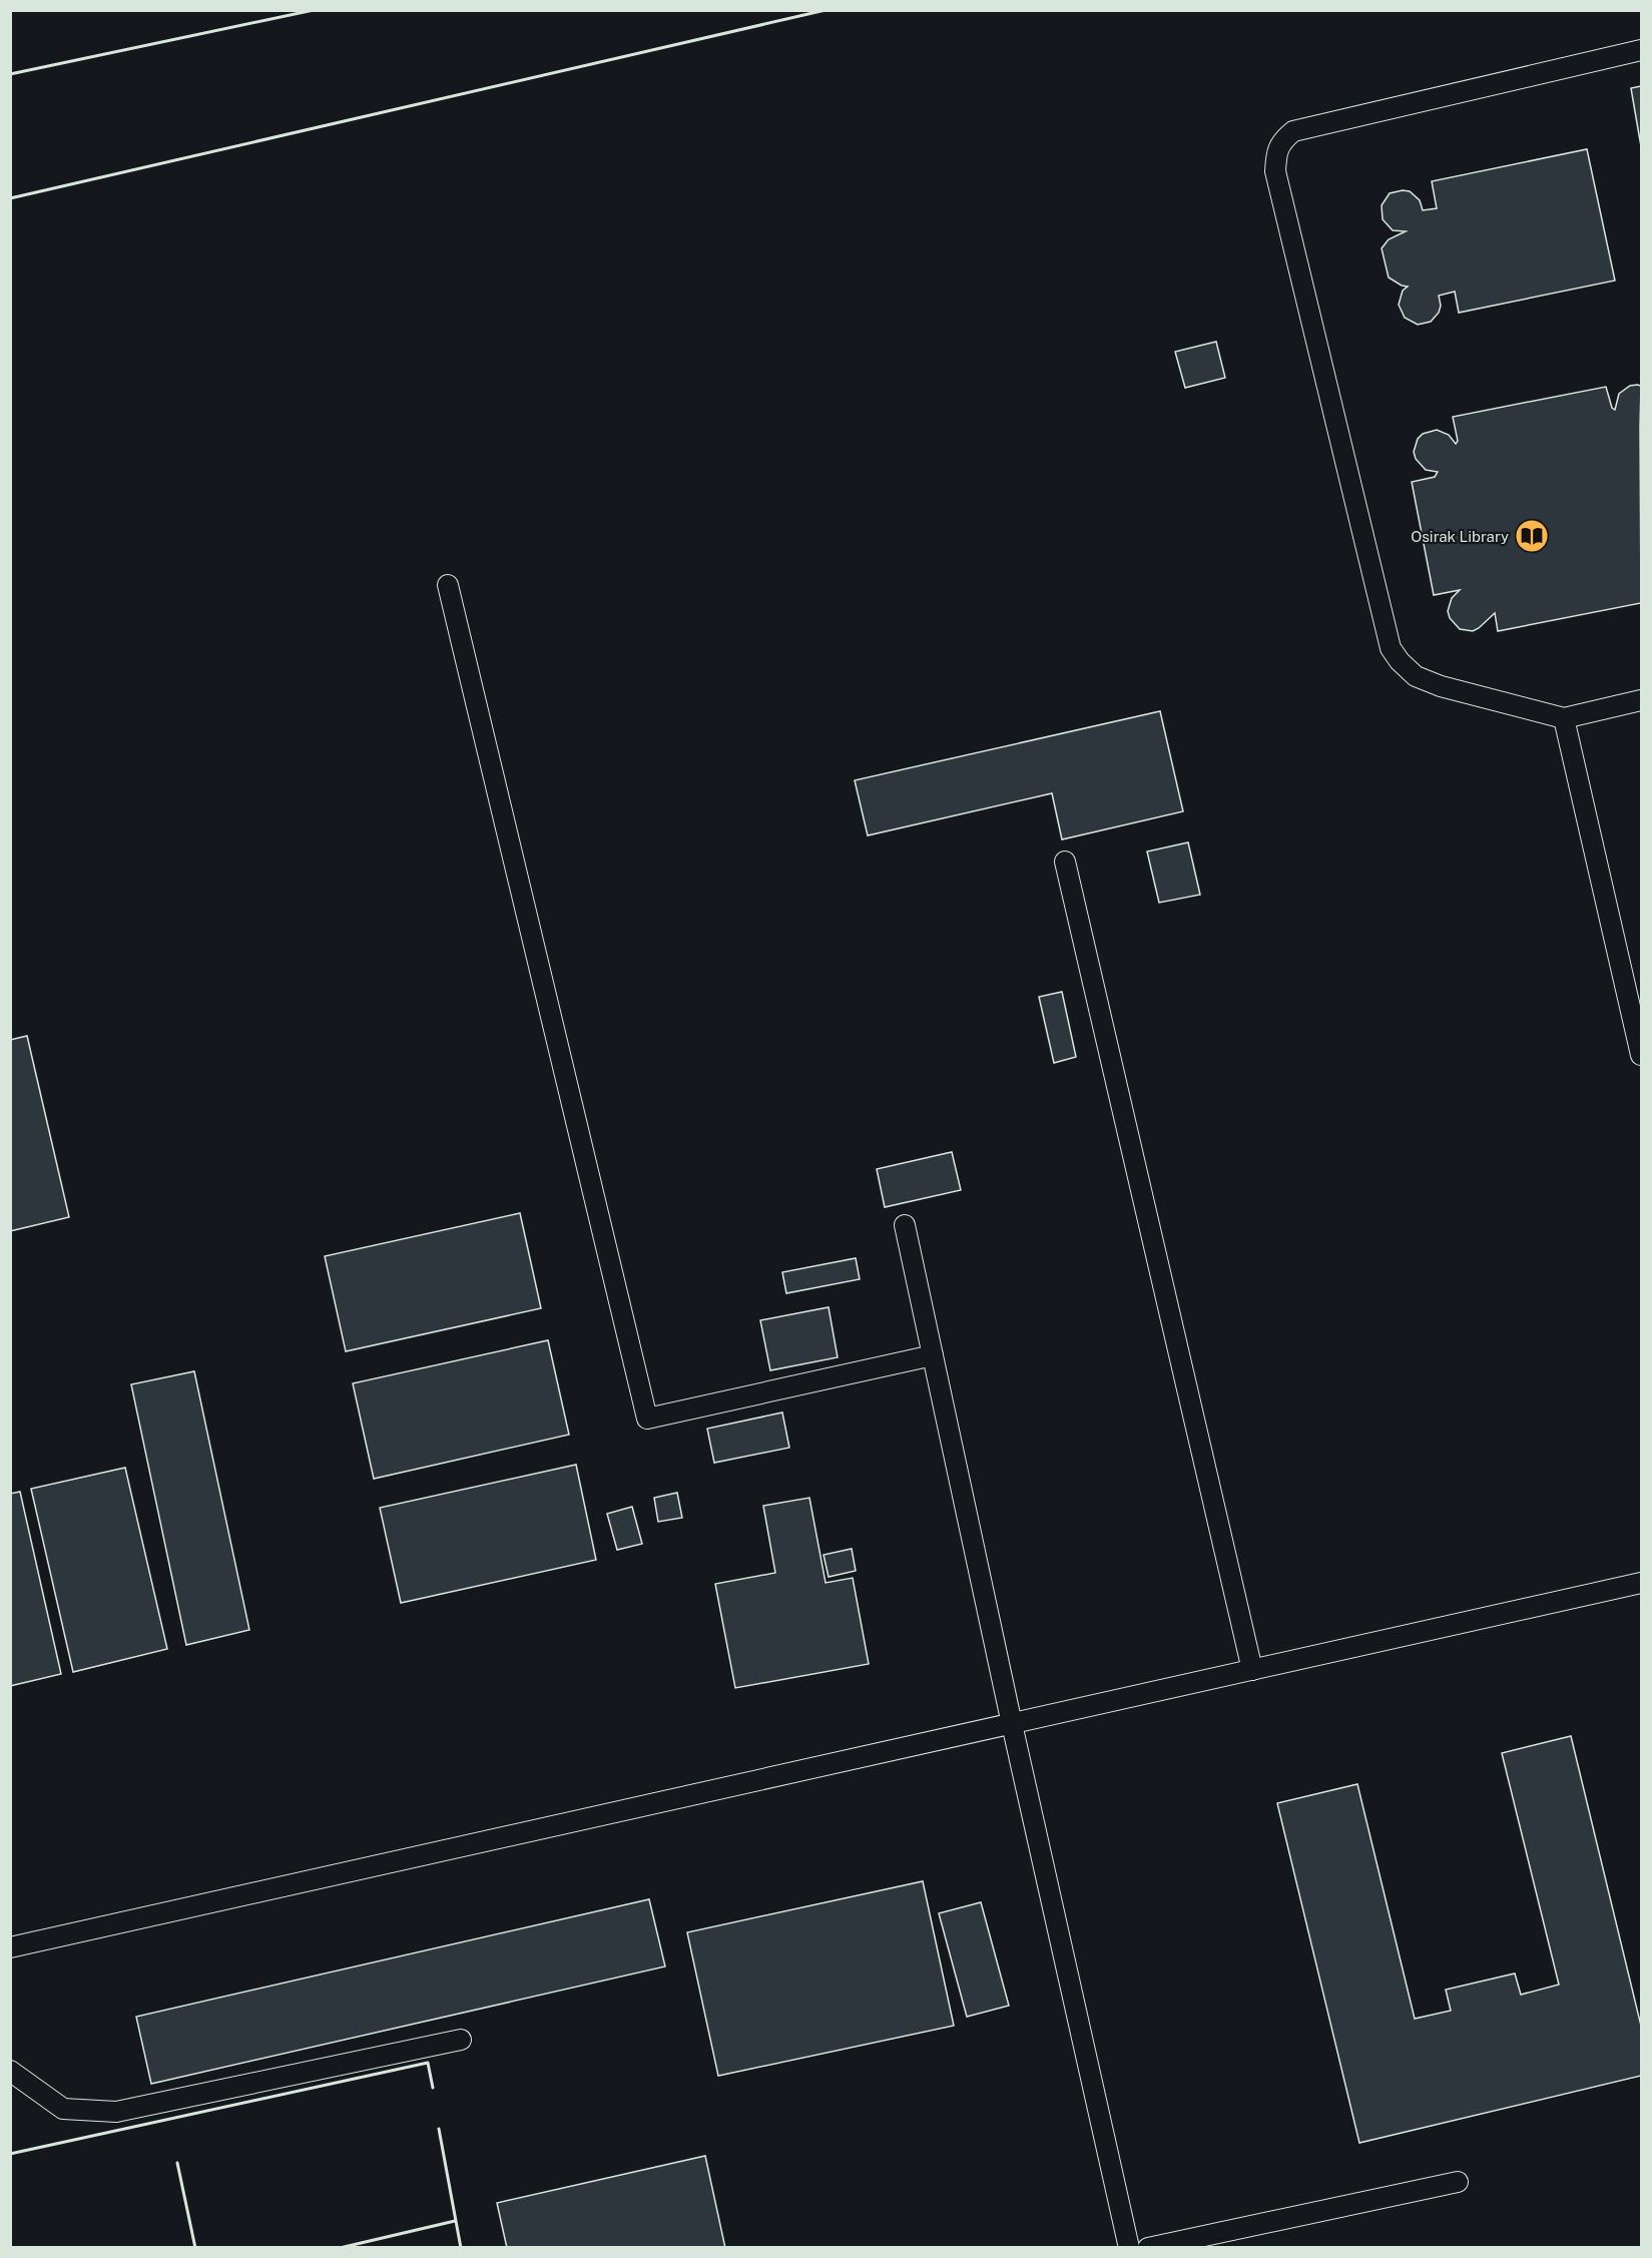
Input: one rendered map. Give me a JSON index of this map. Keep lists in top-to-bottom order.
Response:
{
  "places": {
    "library": ["Osirak Library"]
  }
}
